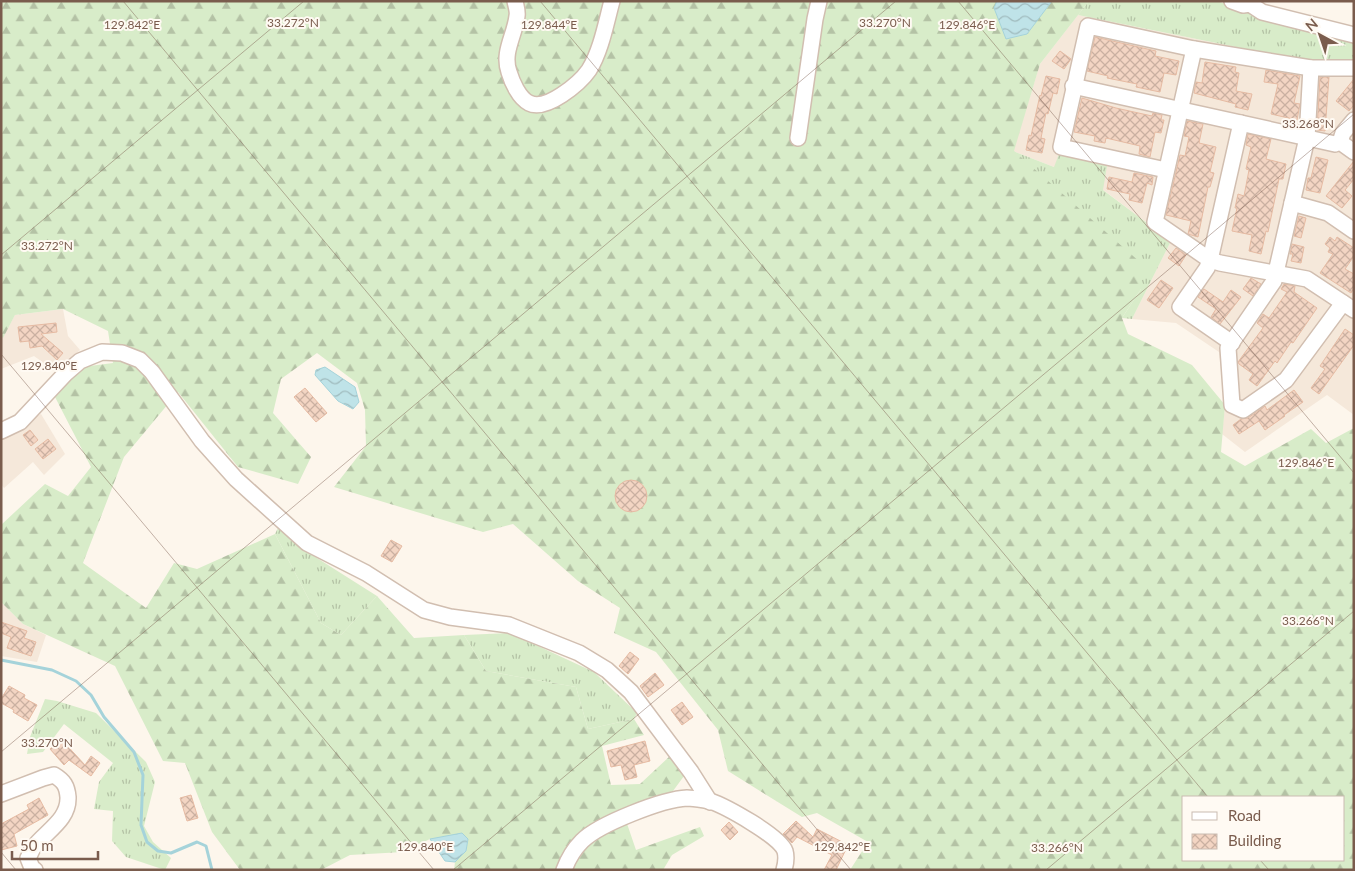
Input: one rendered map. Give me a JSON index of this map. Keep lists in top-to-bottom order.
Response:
{
  "legend": ["Road", "Building"],
  "scale_bar": "50 m",
  "north": "top left",
  "coordinates": [
    "33.272°N",
    "33.270°N",
    "129.842°E",
    "129.844°E",
    "129.846°E",
    "33.268°N",
    "129.840°E",
    "33.266°N"
  ]
}
